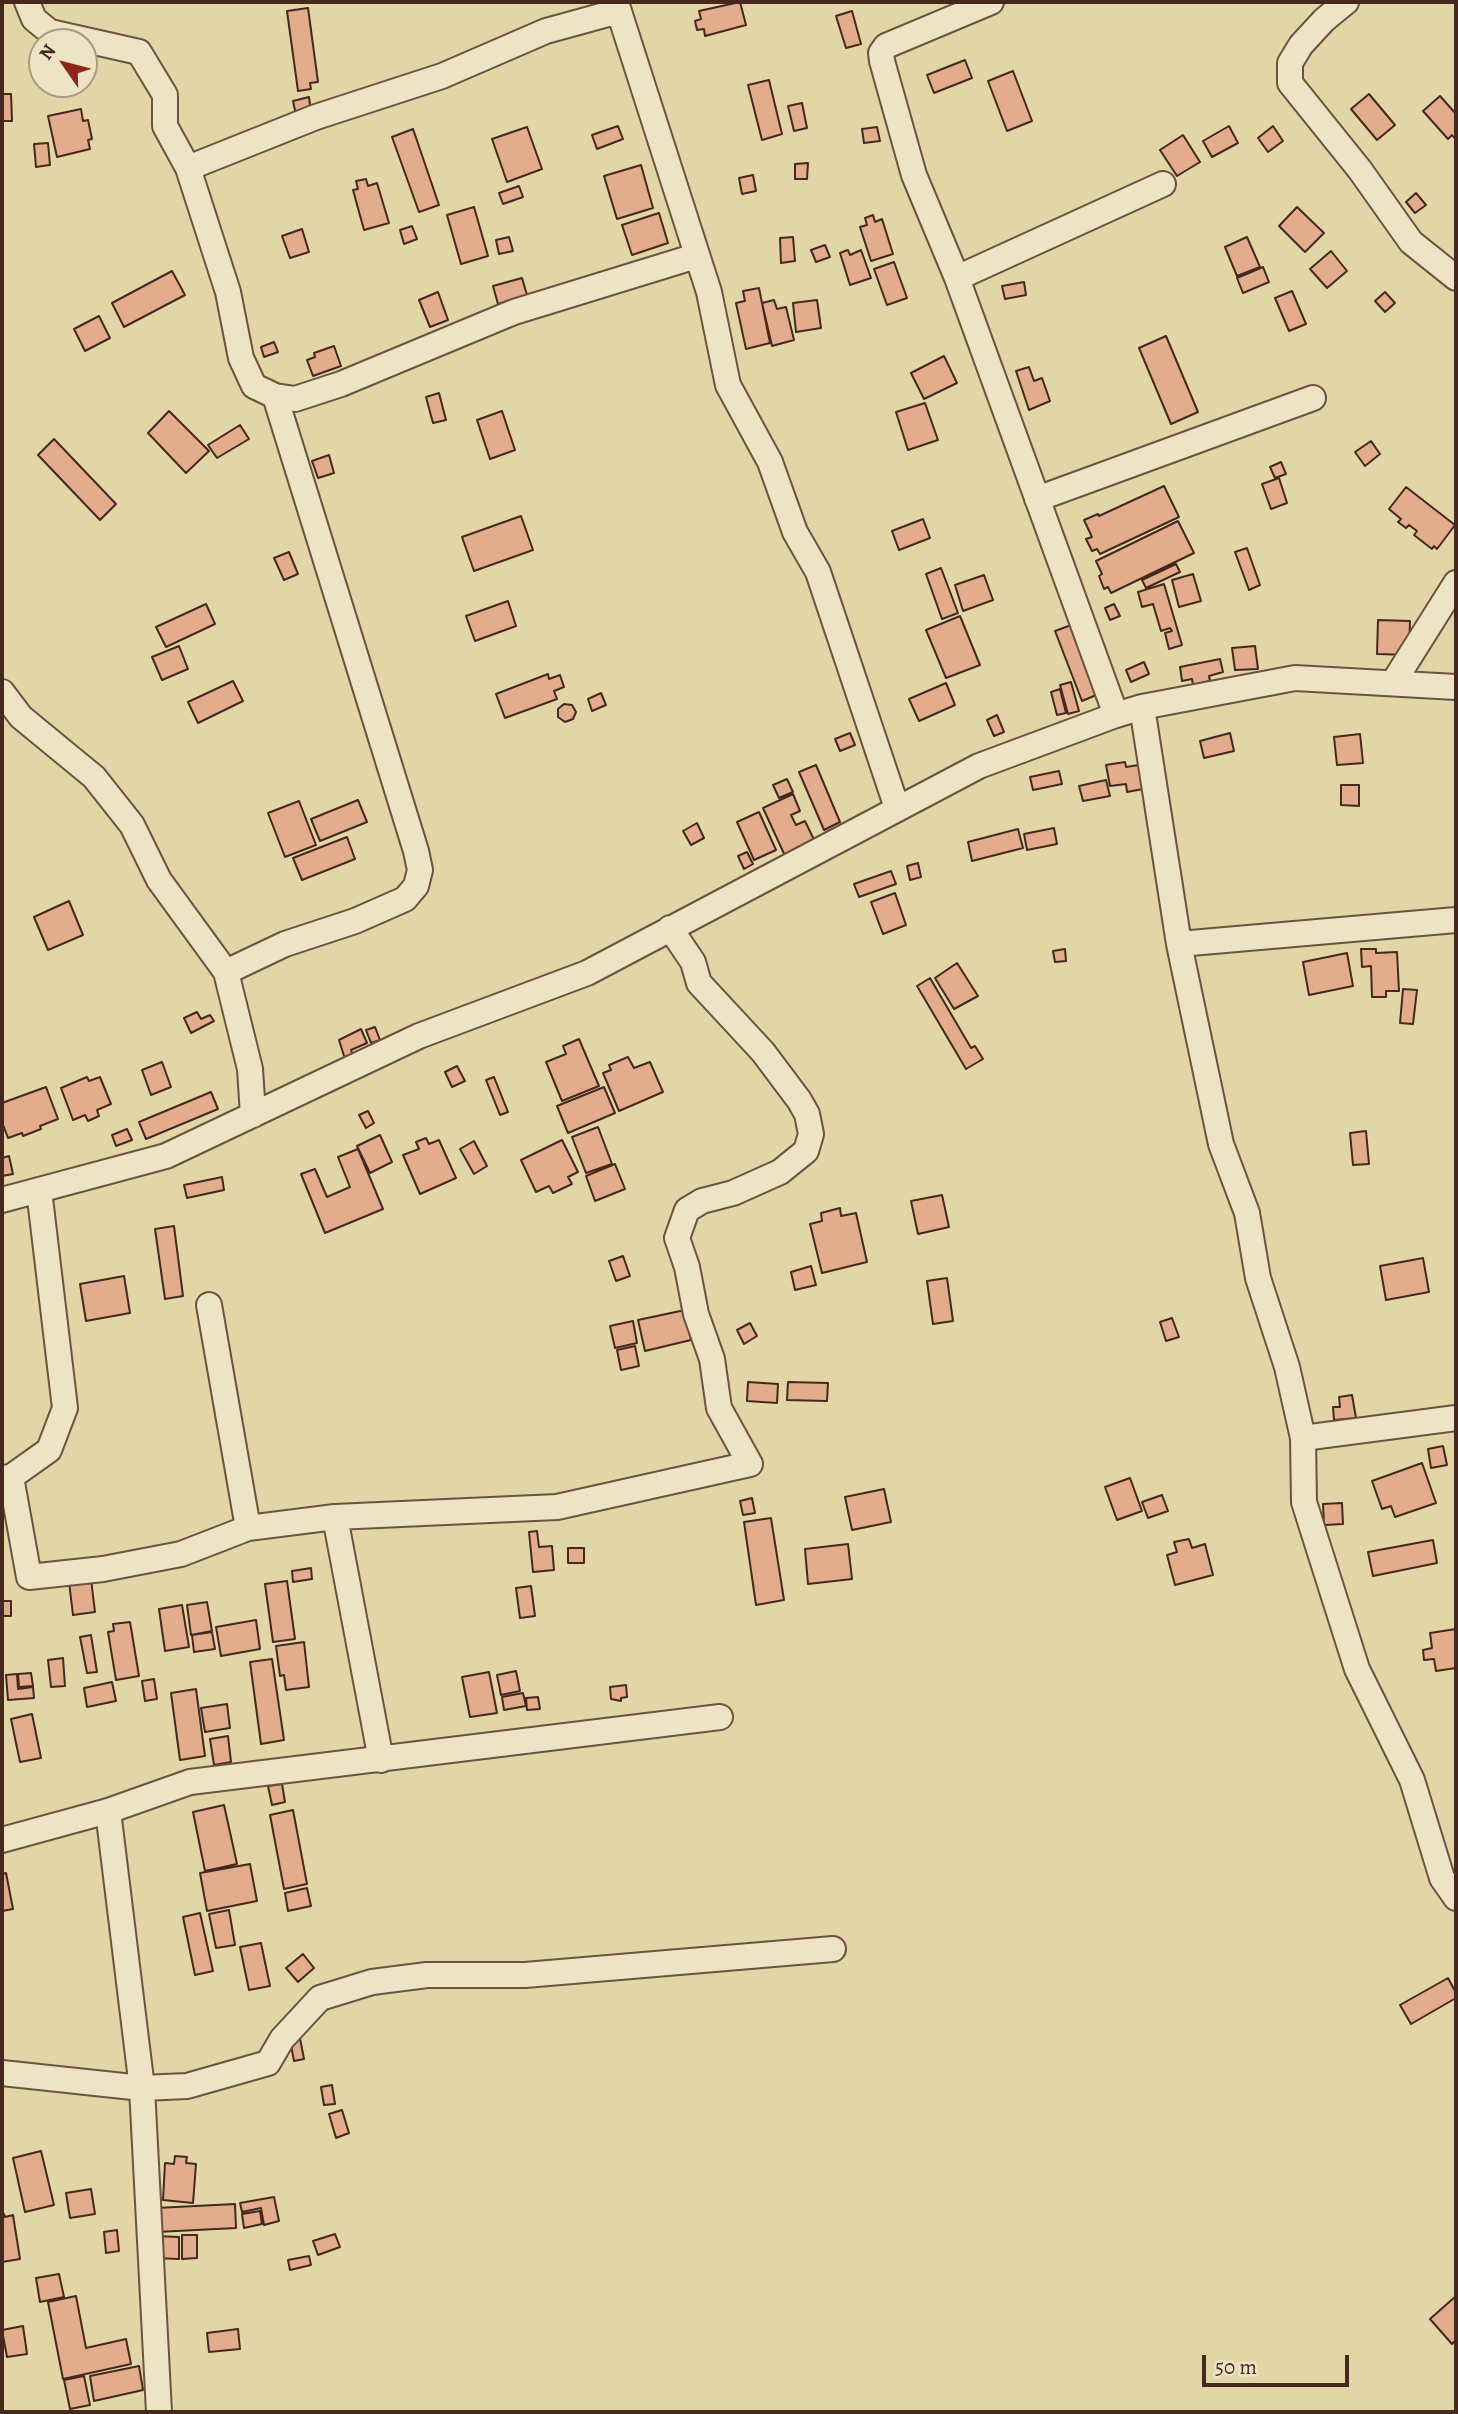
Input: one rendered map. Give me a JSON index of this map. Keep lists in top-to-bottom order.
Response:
{
  "scale_bar": "50 m",
  "north": "top left"
}
